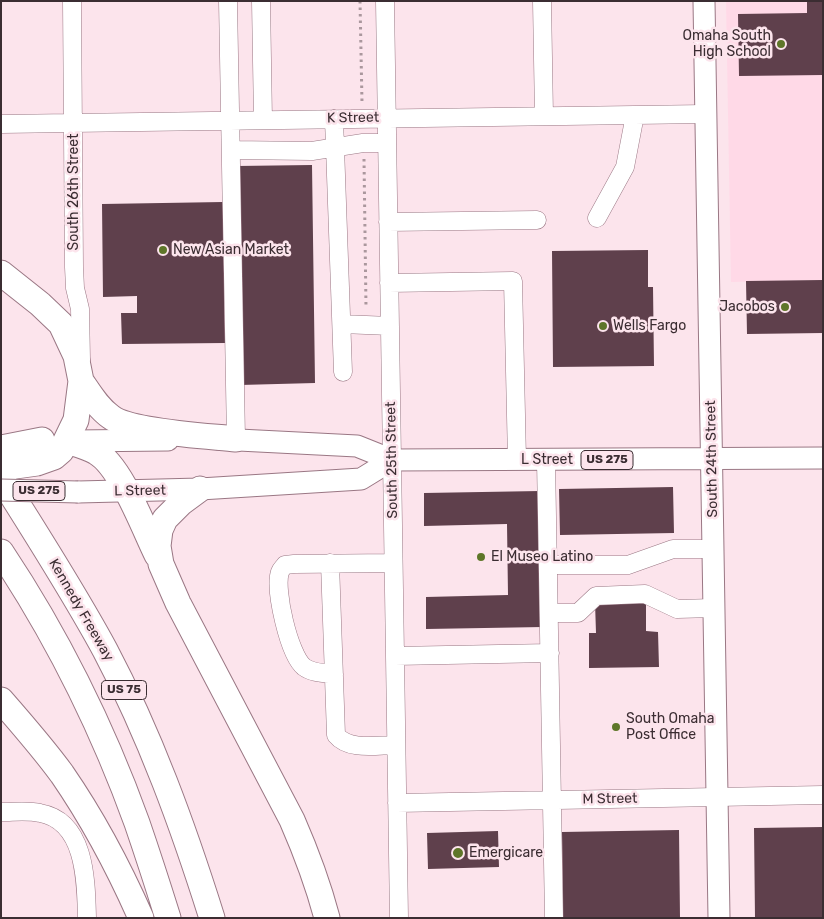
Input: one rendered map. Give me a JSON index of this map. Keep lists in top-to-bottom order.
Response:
{
  "streets": {
    "highway": ["Kennedy Freeway", "US 75"],
    "main road": ["South 24th Street", "L Street", "US 275"],
    "street": [
      "K Street",
      "South 26th Street",
      "South 25th Street",
      "M Street"
    ]
  },
  "crossings": [
    ["K Street", "South 26th Street"],
    ["K Street", "South 24th Street"],
    ["K Street", "South 25th Street"],
    ["South 24th Street", "L Street"],
    ["South 24th Street", "M Street"],
    ["South 25th Street", "L Street"],
    ["South 25th Street", "M Street"]
  ],
  "places": [
    "Omaha South High School",
    "New Asian Market",
    "Jacobos",
    "Wells Fargo",
    "El Museo Latino",
    "South Omaha Post Office",
    "Emergicare"
  ]
}
